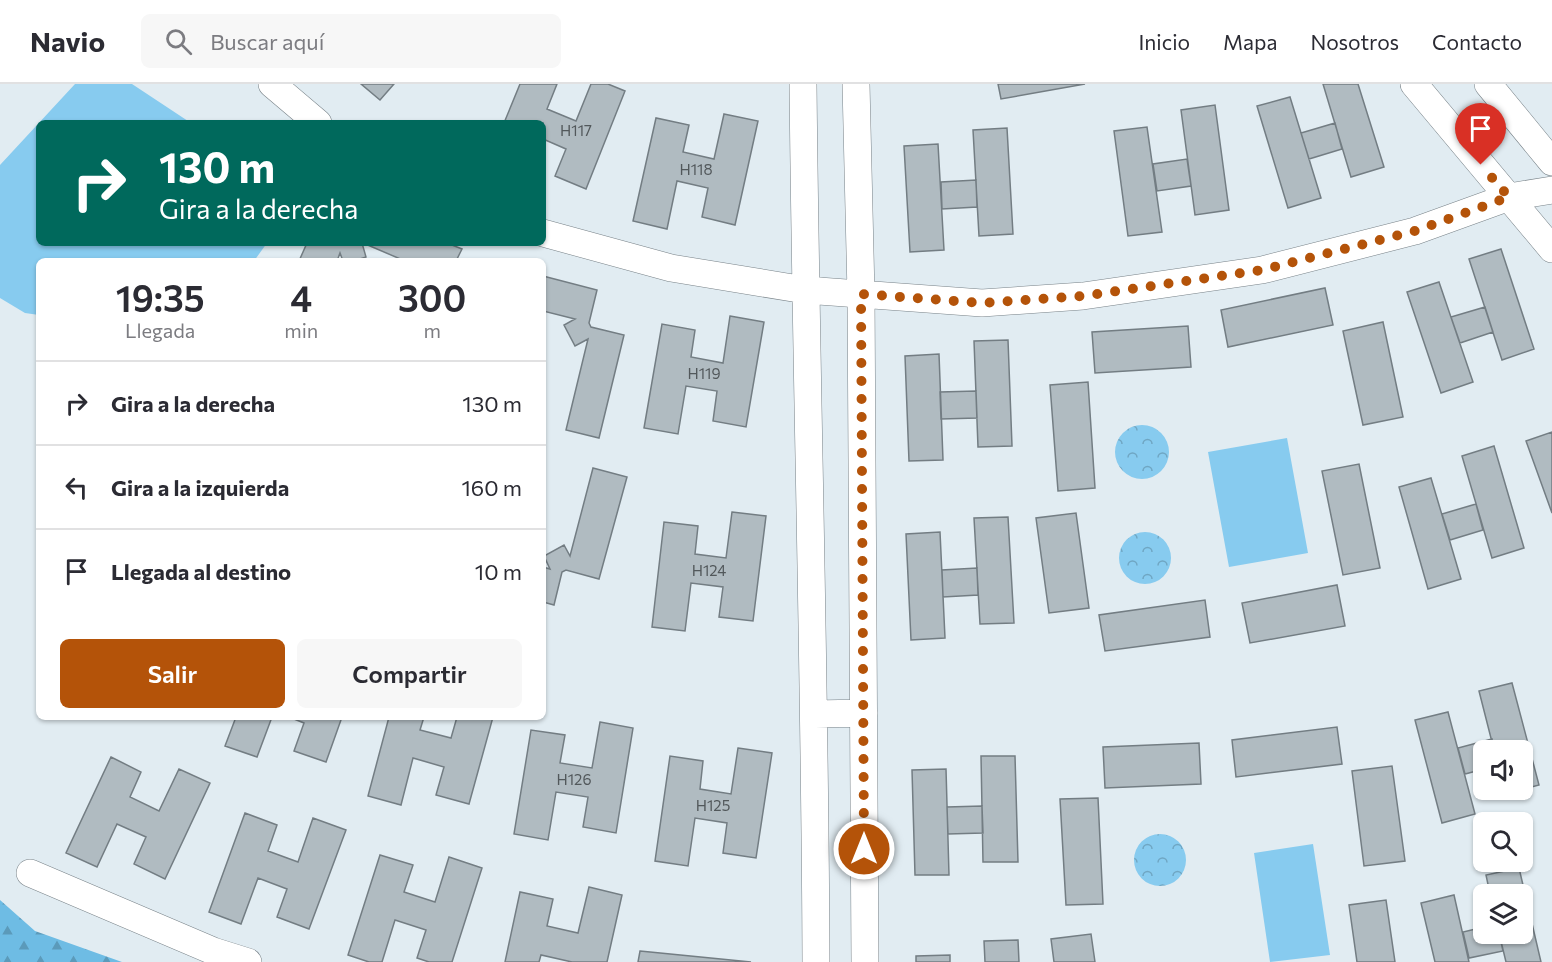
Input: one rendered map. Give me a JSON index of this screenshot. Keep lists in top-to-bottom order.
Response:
{
  "house_numbers": [
    "H117",
    "H118",
    "H119",
    "H124",
    "H126",
    "H125"
  ],
  "page": {
    "header": "Navio",
    "search": "Buscar aquí",
    "nav": [
      "Inicio",
      "Mapa",
      "Nosotros",
      "Contacto"
    ],
    "turn": ["130 m", "Gira a la derecha"],
    "eta": [
      "19:35",
      "Llegada",
      "4",
      "min",
      "300",
      "m"
    ],
    "list": [
      {
        "name": "Gira a la derecha",
        "value": "130 m"
      },
      {
        "name": "Gira a la izquierda",
        "value": "160 m"
      },
      {
        "name": "Llegada al destino",
        "value": "10 m"
      }
    ],
    "buttons": ["Salir", "Compartir"]
  }
}
